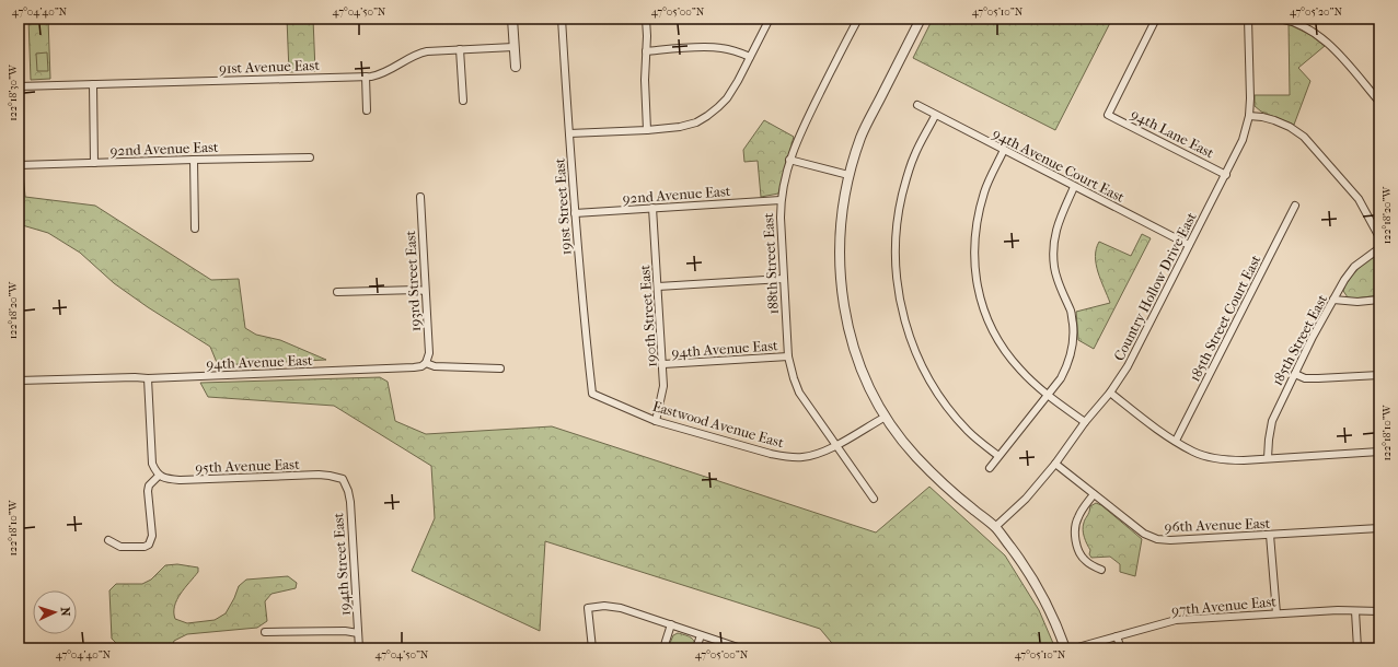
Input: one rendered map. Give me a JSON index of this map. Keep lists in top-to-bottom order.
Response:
{
  "streets": {
    "street": [
      "91st Avenue East",
      "94th Lane East",
      "92nd Avenue East",
      "94th Avenue Court East",
      "191st Street East",
      "188th Street East",
      "193rd Street East",
      "Country Hollow Drive East",
      "190th Street East",
      "185th Street Court East",
      "185th Street East",
      "94th Avenue East",
      "Eastwood Avenue East",
      "95th Avenue East",
      "96th Avenue East",
      "194th Street East",
      "97th Avenue East"
    ]
  },
  "crossings": [
    ["94th Lane East", "Country Hollow Drive East"],
    ["92nd Avenue East", "191st Street East"],
    ["92nd Avenue East", "188th Street East"],
    ["92nd Avenue East", "190th Street East"],
    ["94th Avenue Court East", "Country Hollow Drive East"],
    ["191st Street East", "Eastwood Avenue East"],
    ["188th Street East", "94th Avenue East"],
    ["188th Street East", "Eastwood Avenue East"],
    ["193rd Street East", "94th Avenue East"],
    ["Country Hollow Drive East", "96th Avenue East"],
    ["190th Street East", "94th Avenue East"],
    ["190th Street East", "Eastwood Avenue East"],
    ["95th Avenue East", "194th Street East"]
  ],
  "north": "right",
  "coordinates": [
    "47°04'40\"N",
    "47°04'50\"N",
    "47°05'00\"N",
    "47°05'10\"N",
    "47°05'20\"N",
    "122°18'30\"W",
    "122°18'20\"W",
    "122°18'10\"W"
  ]
}
